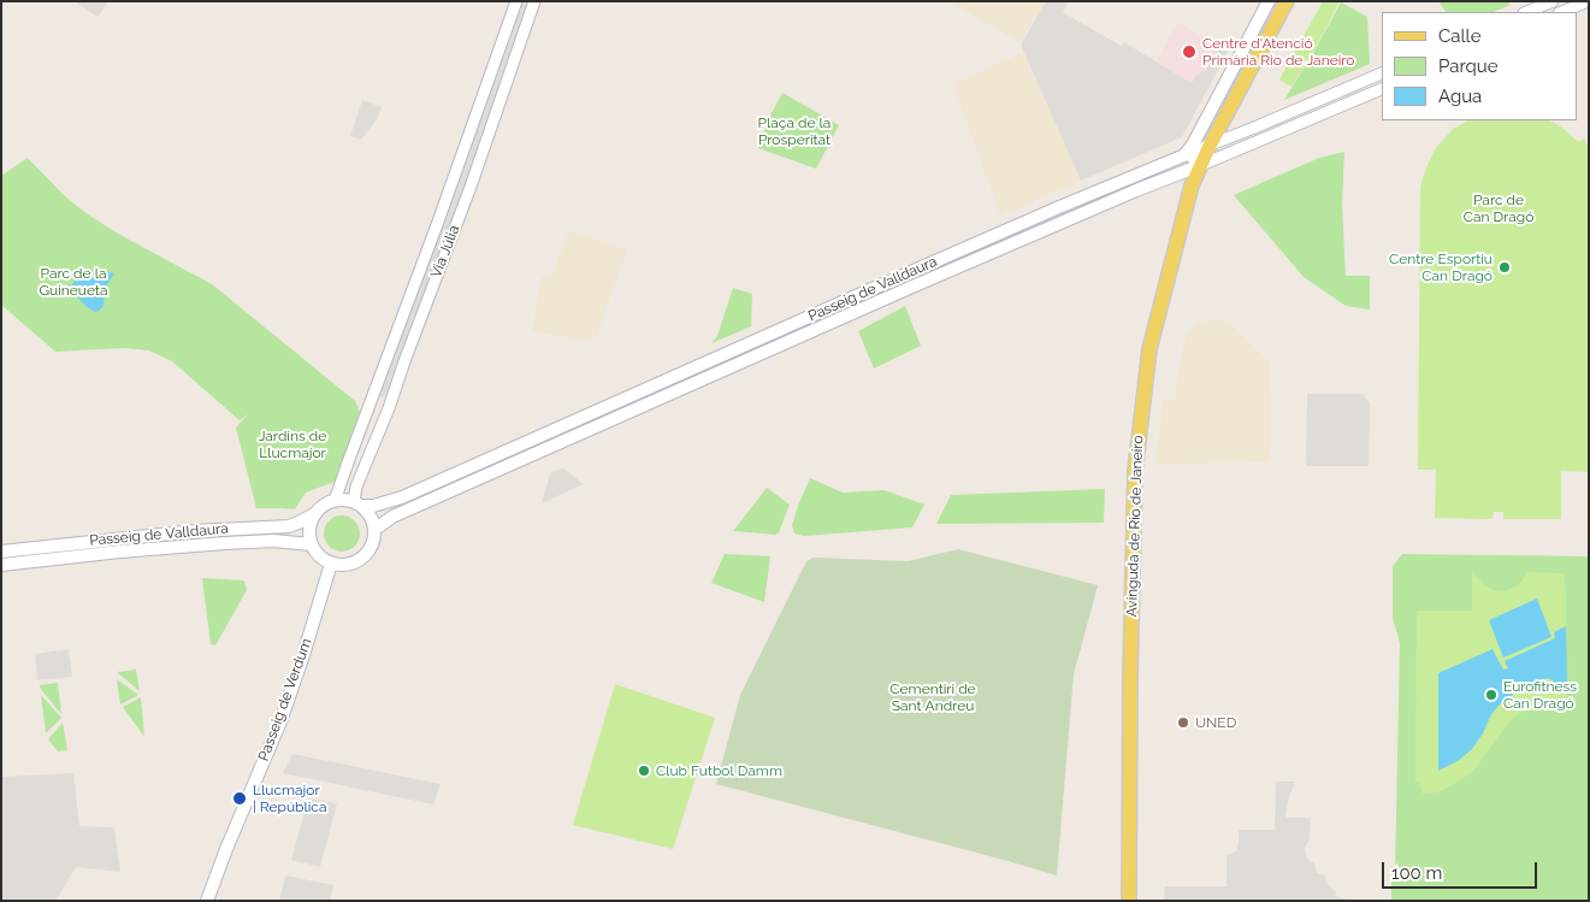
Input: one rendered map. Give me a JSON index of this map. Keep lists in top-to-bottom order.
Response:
{
  "streets": {
    "main road": ["Passeig de Valldaura", "Avinguda de Rio de Janeiro", "Passeig de Verdum"],
    "street": ["Via Júlia"]
  },
  "crossings": [
    ["Via Júlia", "Passeig de Valldaura"],
    ["Via Júlia", "Passeig de Verdum"],
    ["Passeig de Valldaura", "Avinguda de Rio de Janeiro"],
    ["Passeig de Valldaura", "Passeig de Verdum"]
  ],
  "parks": [
    "Plaça de la Prosperitat",
    "Parc de Can Dragó",
    "Parc de la Guineueta",
    "Jardins de Llucmajor",
    "Cementiri de Sant Andreu"
  ],
  "places": [
    "Centre d'Atenció Primària Rio de Janeiro",
    "Centre Esportiu Can Dragó",
    "Eurofitness Can Dragó",
    "UNED",
    "Club Futbol Damm",
    "Llucmajor | República"
  ],
  "legend": ["Calle", "Parque", "Agua"],
  "scale_bar": "100 m"
}
